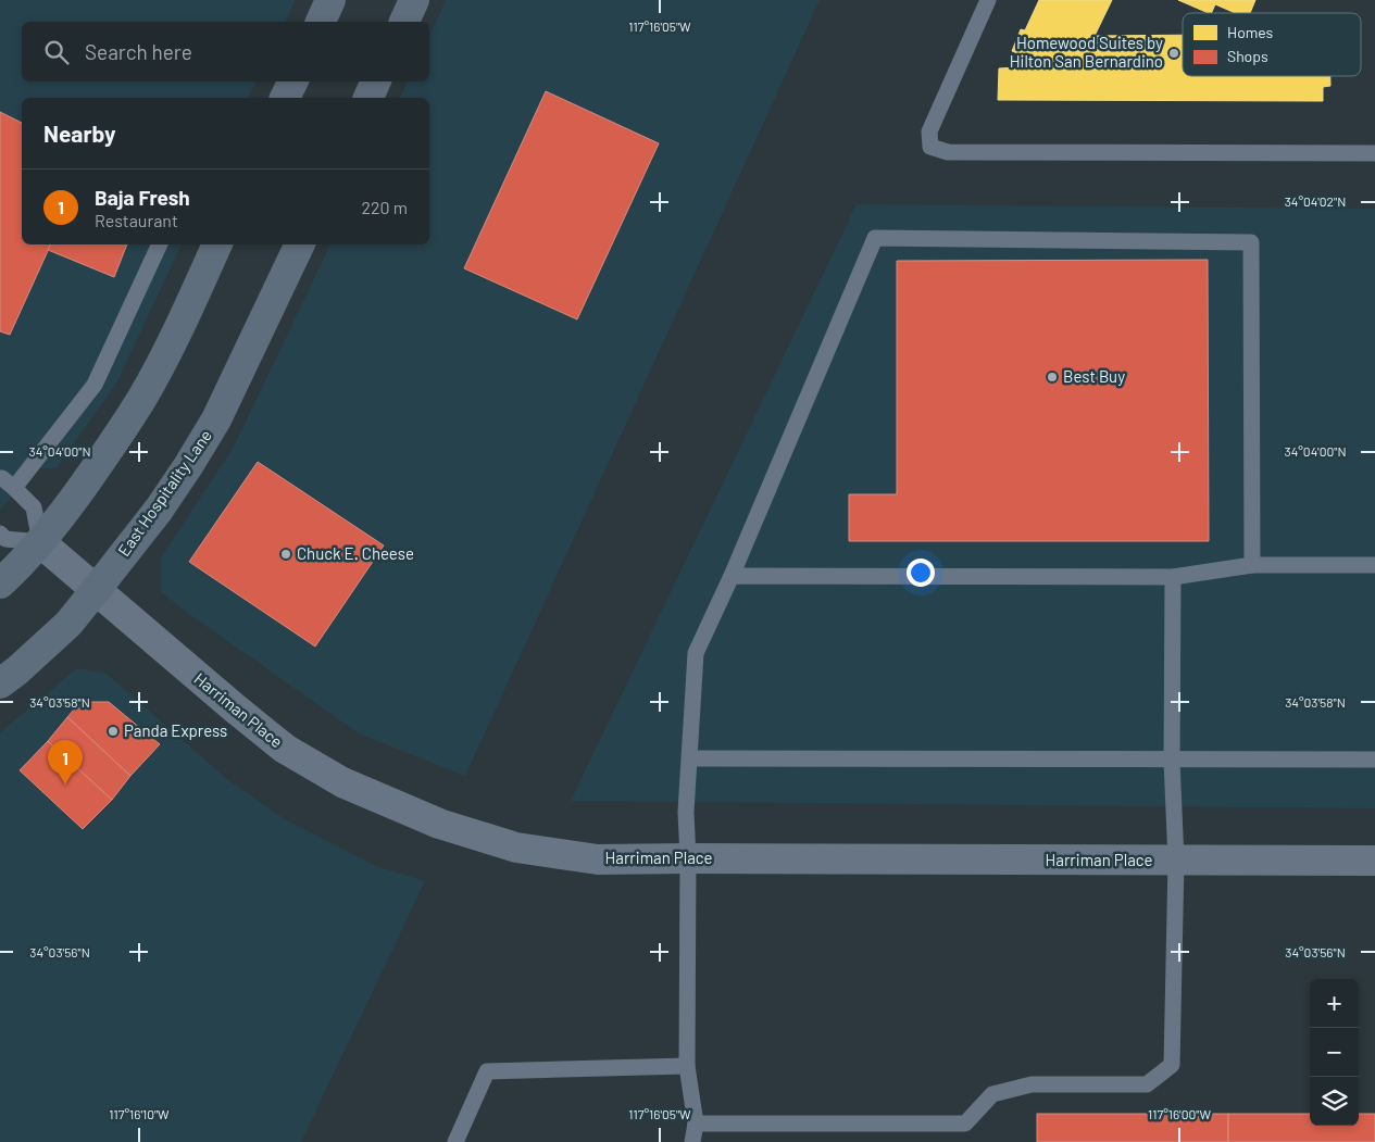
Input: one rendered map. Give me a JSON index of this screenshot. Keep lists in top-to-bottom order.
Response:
{
  "streets": {
    "main road": ["East Hospitality Lane"],
    "street": ["Harriman Place"]
  },
  "crossings": [
    ["East Hospitality Lane", "Harriman Place"]
  ],
  "places": [
    "Homewood Suites by Hilton San Bernardino",
    "Best Buy",
    "Chuck E. Cheese",
    "Panda Express"
  ],
  "legend": ["Homes", "Shops"],
  "page": {
    "search": "Search here",
    "heading": "Nearby",
    "list": [
      {
        "mark": "1",
        "name": "Baja Fresh",
        "note": "Restaurant",
        "value": "220 m"
      }
    ],
    "pins": "1",
    "map_buttons": ["+", "−"]
  },
  "coordinates": [
    "117°16'05\"W",
    "34°04'02\"N",
    "34°04'00\"N",
    "34°03'58\"N",
    "34°03'56\"N",
    "117°16'10\"W",
    "117°16'00\"W"
  ]
}
